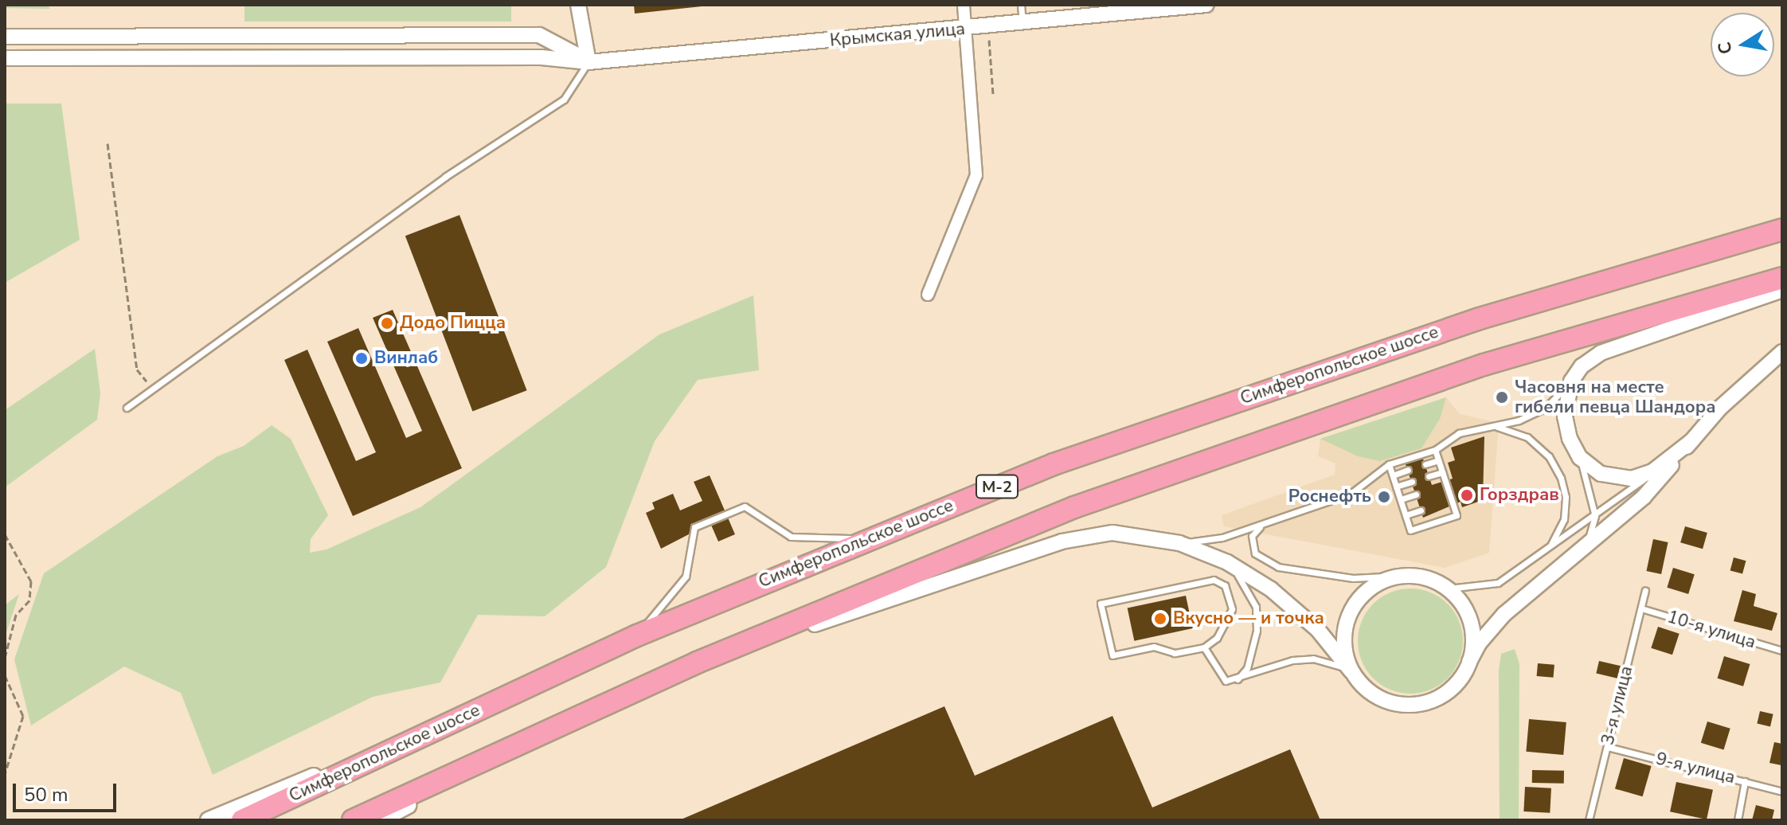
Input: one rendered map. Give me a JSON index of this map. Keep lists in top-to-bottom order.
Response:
{
  "streets": {
    "highway": ["Симферопольское шоссе", "М-2"],
    "street": ["Крымская улица"],
    "lane": ["10-я улица", "3-я улица", "9-я улица"]
  },
  "crossings": [
    ["10-я улица", "3-я улица"],
    ["3-я улица", "9-я улица"]
  ],
  "places": [
    "Додо Пицца",
    "Винлаб",
    "Часовня на месте гибели певца Шандора",
    "Горздрав",
    "Роснефть",
    "Вкусно — и точка"
  ],
  "scale_bar": "50 m",
  "north": "left"
}
